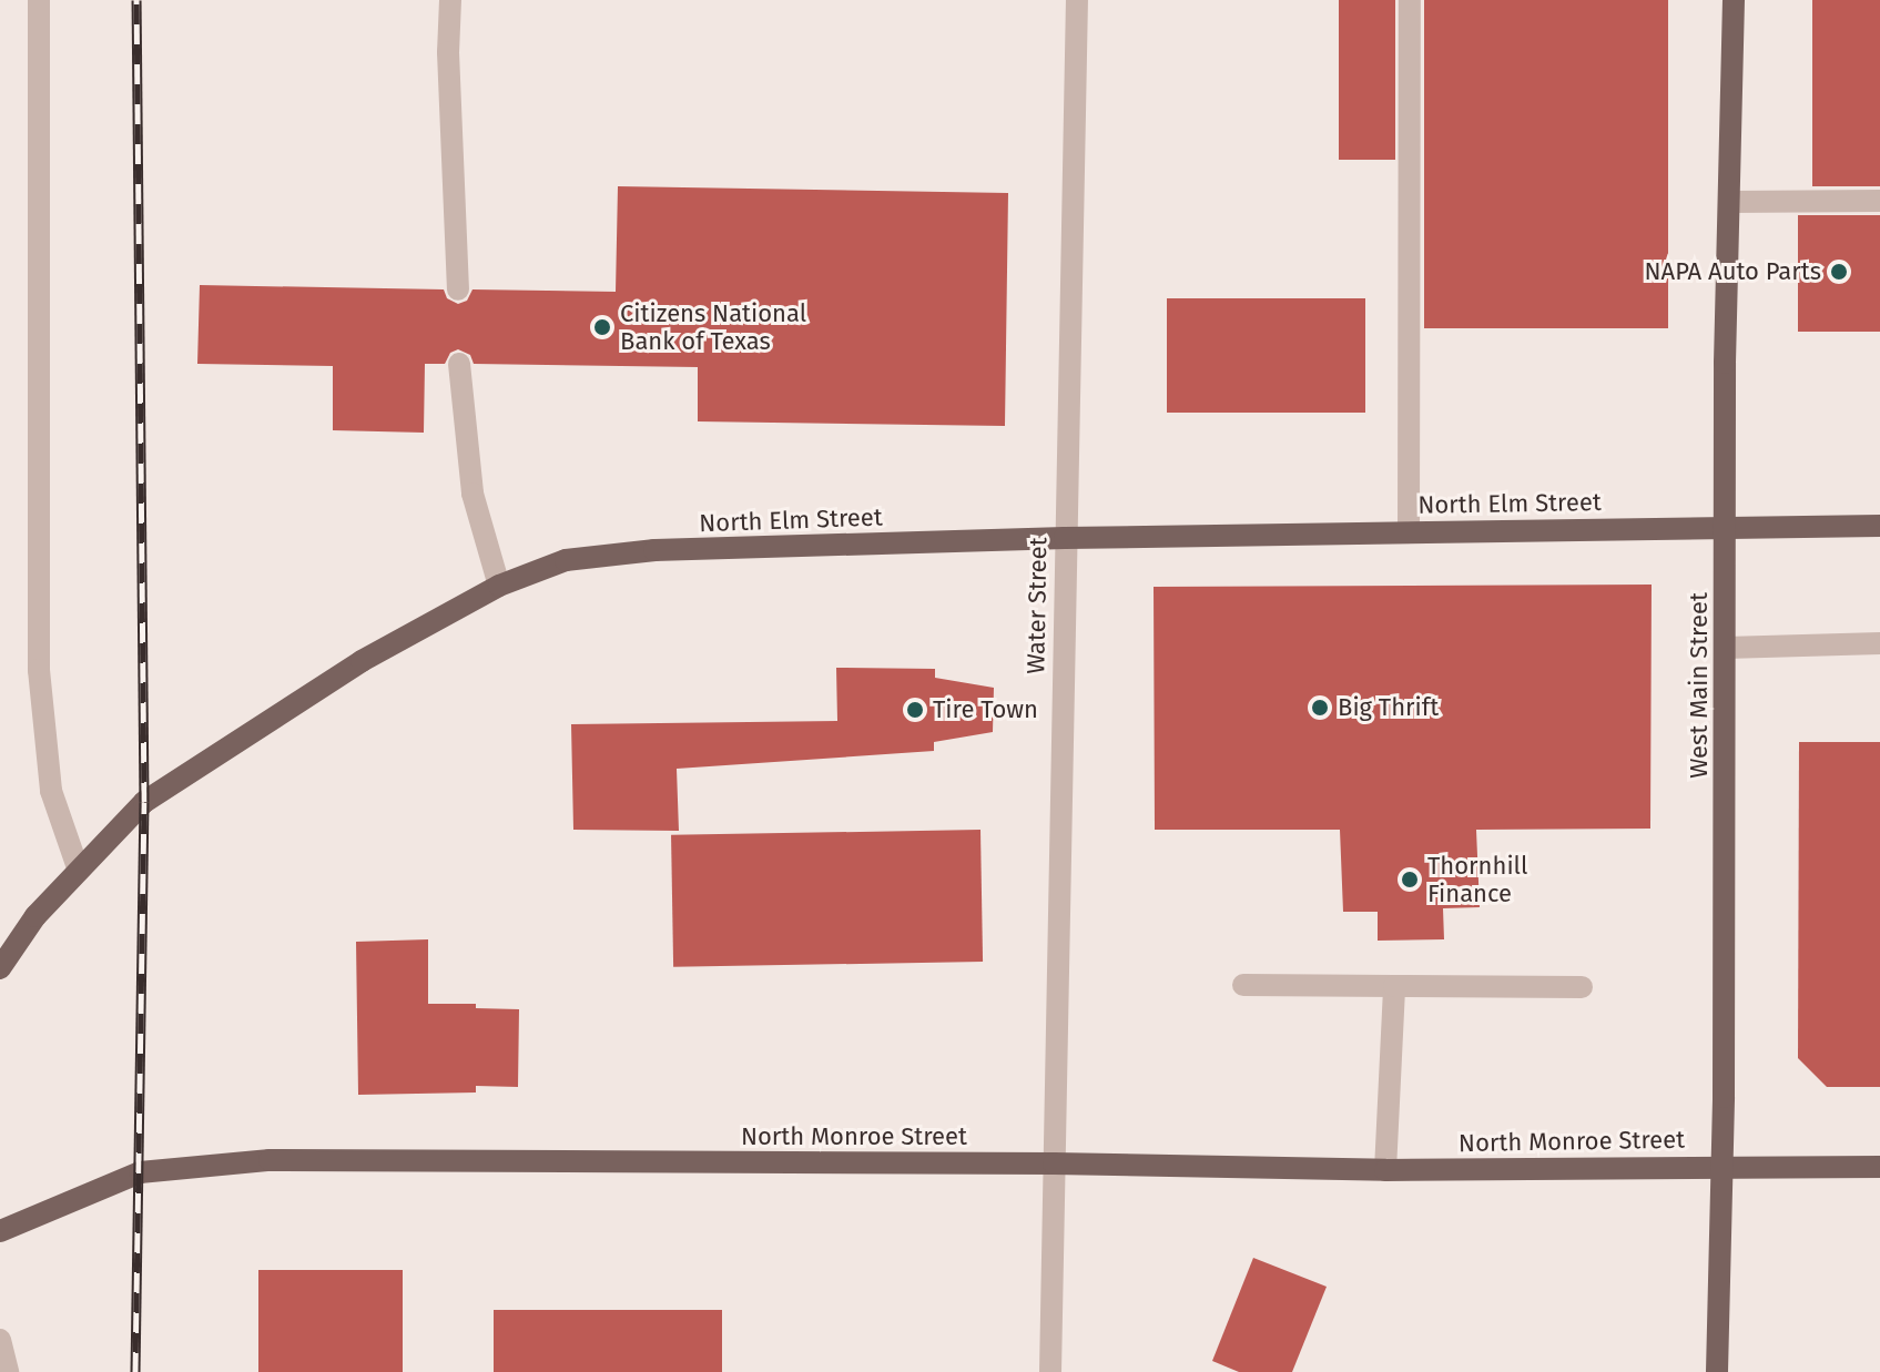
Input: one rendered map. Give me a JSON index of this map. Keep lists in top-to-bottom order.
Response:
{
  "streets": {
    "main road": ["North Elm Street", "West Main Street", "North Monroe Street"],
    "street": ["Water Street"]
  },
  "crossings": [
    ["North Elm Street", "Water Street"],
    ["North Elm Street", "West Main Street"],
    ["Water Street", "North Monroe Street"],
    ["West Main Street", "North Monroe Street"]
  ],
  "places": [
    "NAPA Auto Parts",
    "Citizens National Bank of Texas",
    "Big Thrift",
    "Tire Town",
    "Thornhill Finance"
  ]
}
